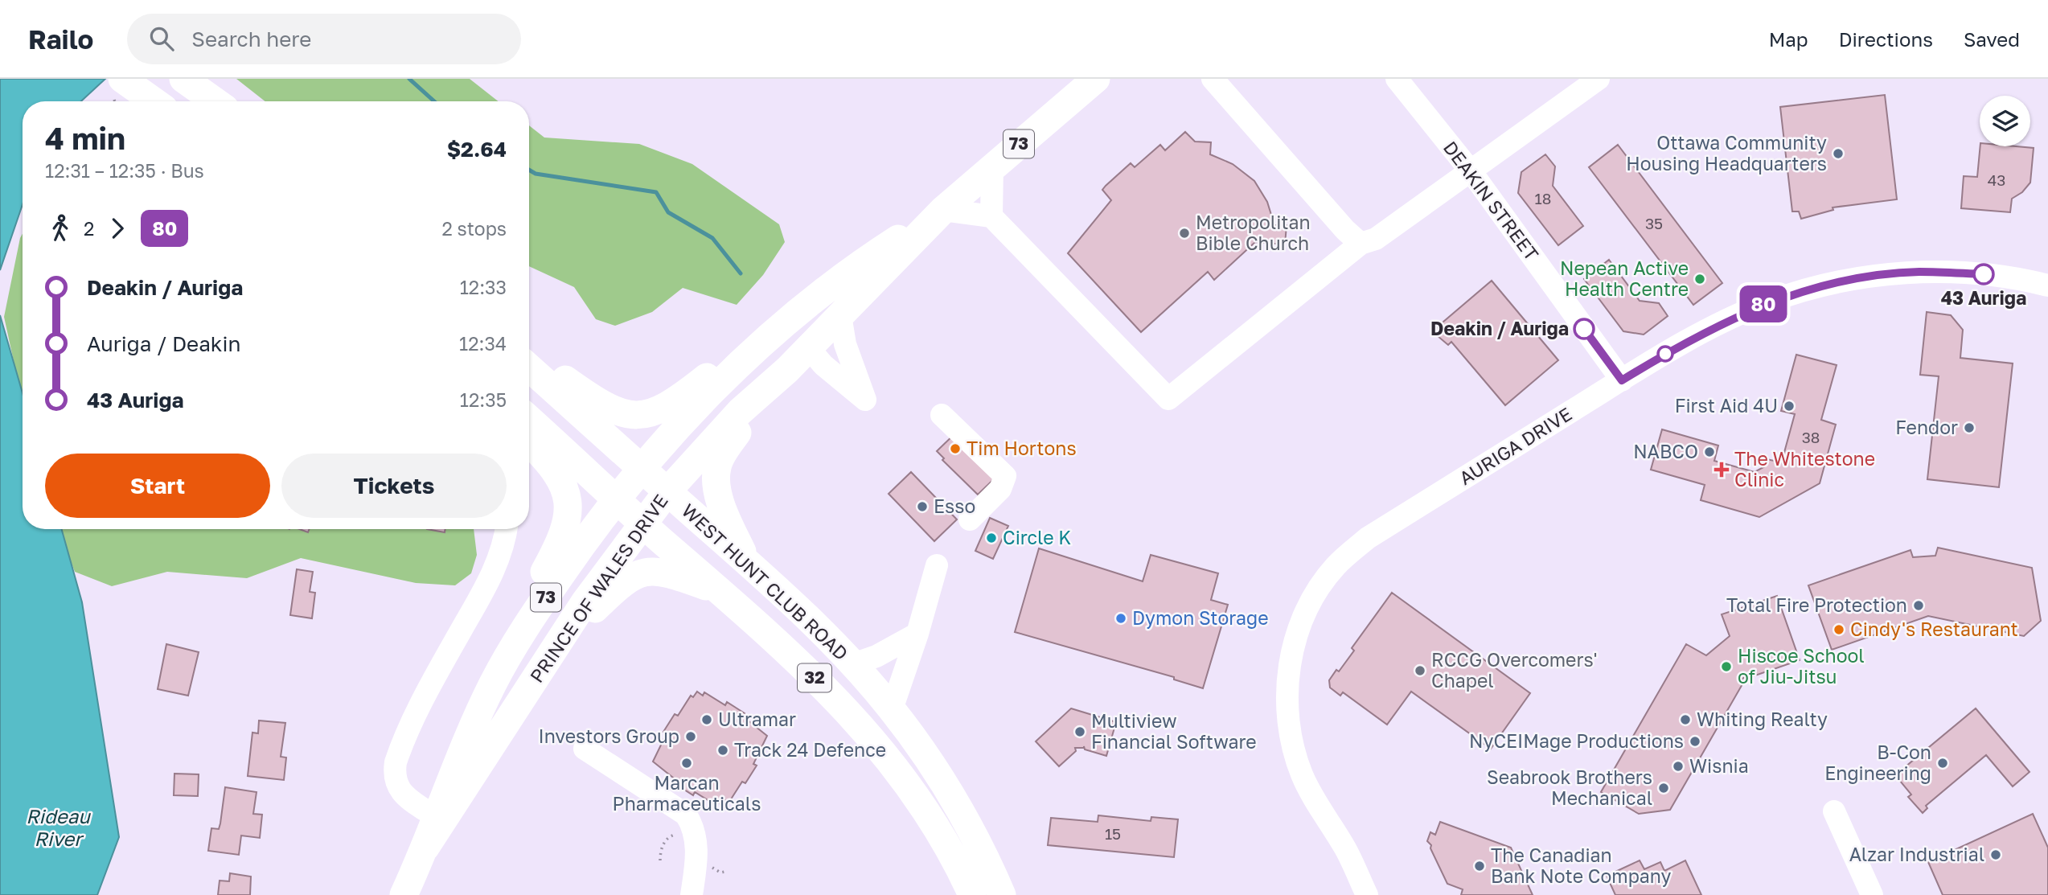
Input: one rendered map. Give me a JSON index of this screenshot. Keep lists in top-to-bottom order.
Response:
{
  "streets": {
    "main road": [
      "73",
      "WEST HUNT CLUB ROAD",
      "PRINCE OF WALES DRIVE",
      "32"
    ],
    "street": ["DEAKIN STREET", "AURIGA DRIVE"]
  },
  "crossings": [
    ["DEAKIN STREET", "AURIGA DRIVE"],
    ["WEST HUNT CLUB ROAD", "PRINCE OF WALES DRIVE"]
  ],
  "water": ["Rideau River"],
  "places": {
    "other": [
      "Ottawa Community Housing Headquarters",
      "Metropolitan Bible Church",
      "43 Auriga",
      "Nepean Active Health Centre",
      "Deakin / Auriga",
      "First Aid 4U",
      "Fendor",
      "Tim Hortons",
      "NABCO",
      "Esso",
      "Circle K",
      "Total Fire Protection",
      "Dymon Storage",
      "Cindy's Restaurant",
      "Hiscoe School of Jiu-Jitsu",
      "RCCG Overcomers' Chapel",
      "Ultramar",
      "Whiting Realty",
      "Multiview Financial Software",
      "Investors Group",
      "NyCEIMage Productions",
      "Track 24 Defence",
      "Marcan Pharmaceuticals",
      "B-Con Engineering",
      "Wisnia",
      "Seabrook Brothers Mechanical",
      "Alzar Industrial",
      "The Canadian Bank Note Company"
    ],
    "health": ["The Whitestone Clinic"]
  },
  "lines": ["bus line 80"],
  "house_numbers": [
    "43",
    "18",
    "35",
    "38",
    "15"
  ],
  "page": {
    "header": "Railo",
    "search": "Search here",
    "nav": ["Map", "Directions", "Saved"],
    "on_map": "80",
    "heading": ["4 min", "12:31 – 12:35 · Bus", "$2.64"],
    "legs": ["2", "80", "2 stops"],
    "list": [
      {
        "name": "Deakin / Auriga",
        "value": "12:33"
      },
      {
        "name": "Auriga / Deakin",
        "value": "12:34"
      },
      {
        "name": "43 Auriga",
        "value": "12:35"
      }
    ],
    "buttons": ["Start", "Tickets"]
  }
}
